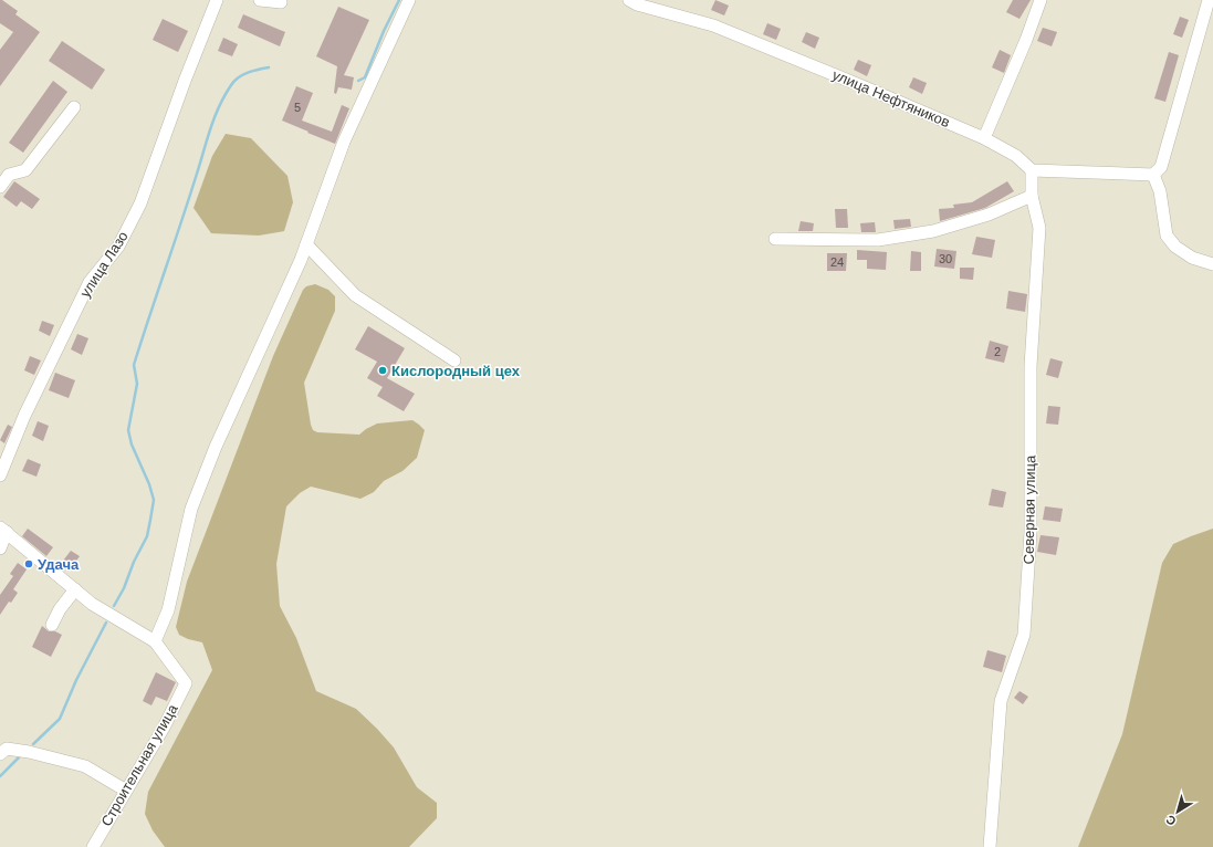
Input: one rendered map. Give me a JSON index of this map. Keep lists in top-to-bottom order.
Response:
{
  "streets": {
    "street": [
      "улица Нефтяников",
      "улица Лазо",
      "Северная улица",
      "Строительная улица"
    ]
  },
  "crossings": [
    ["улица Нефтяников", "Северная улица"]
  ],
  "places": ["Кислородный цех", "Удача"],
  "house_numbers": [
    "5",
    "30",
    "24",
    "2"
  ],
  "north": "bottom left"
}
